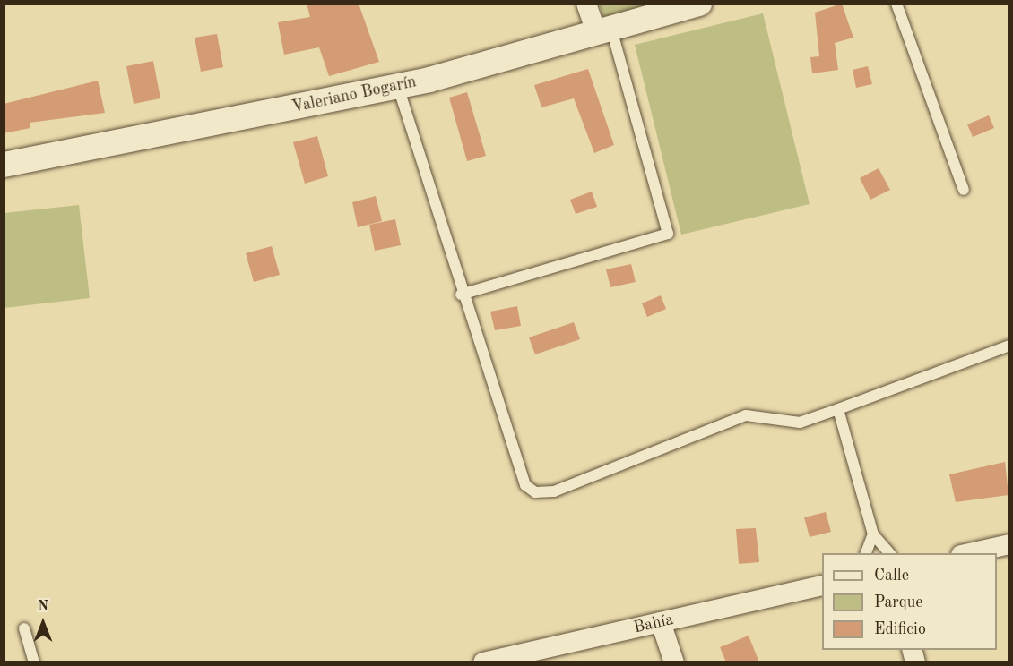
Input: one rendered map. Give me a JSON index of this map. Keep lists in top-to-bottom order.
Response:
{
  "streets": {
    "street": ["Valeriano Bogarín", "Bahía"]
  },
  "legend": ["Calle", "Parque", "Edificio"],
  "north": "top"
}
